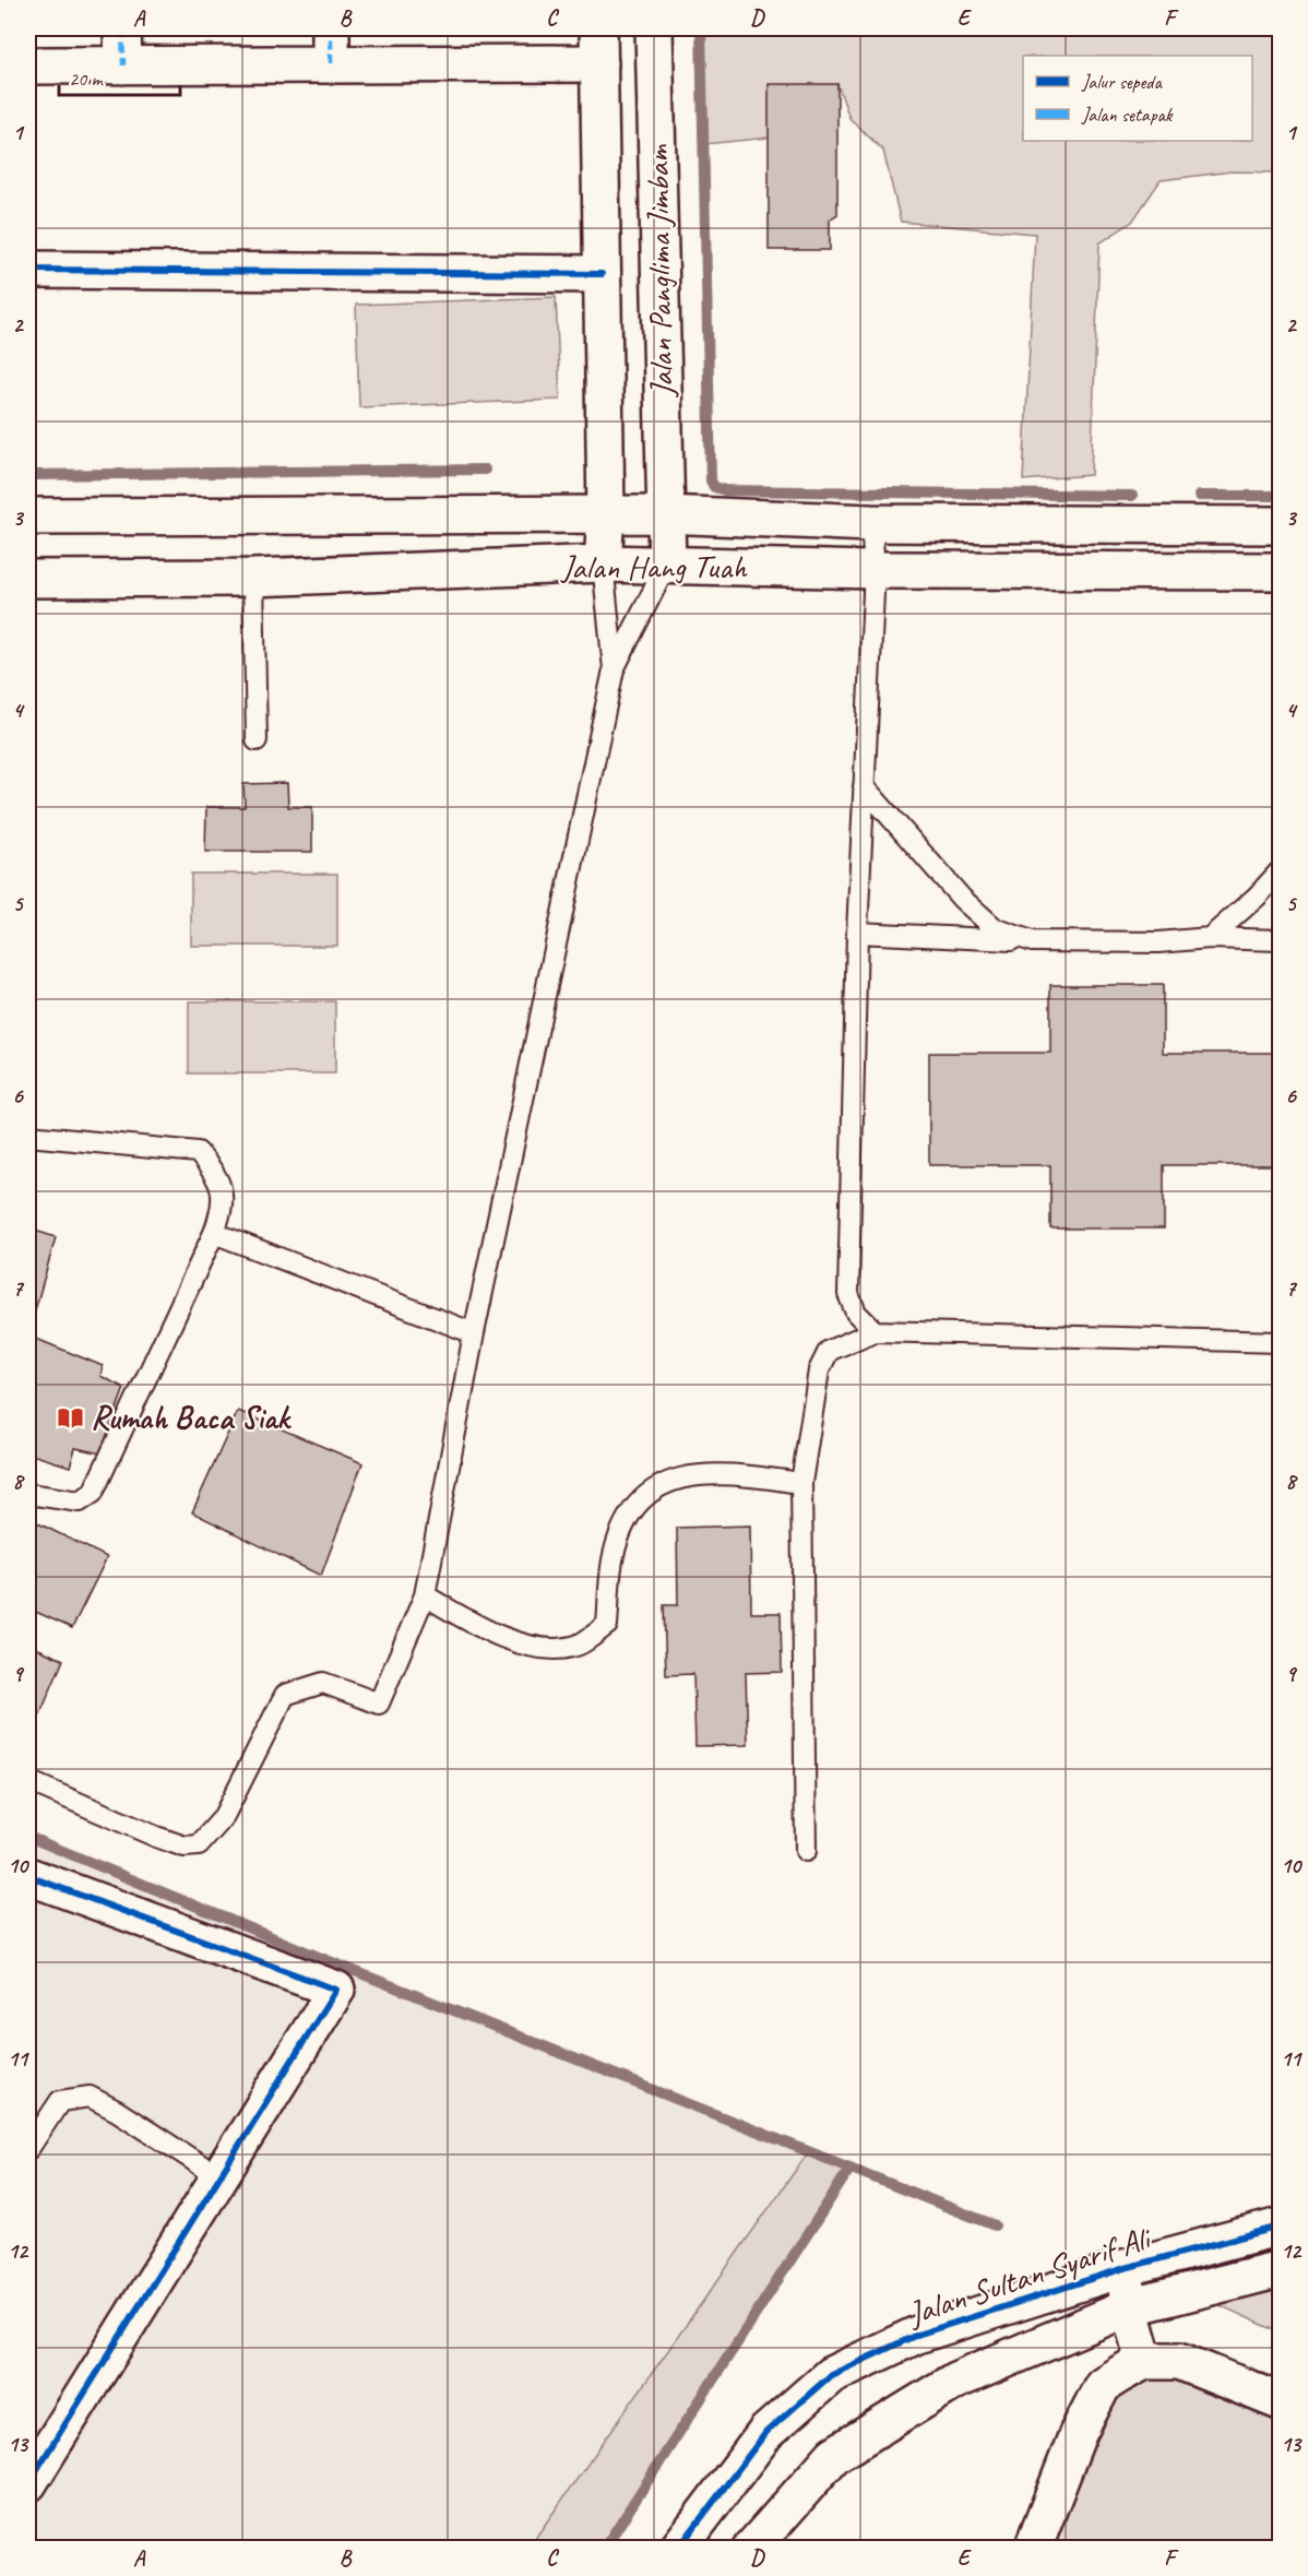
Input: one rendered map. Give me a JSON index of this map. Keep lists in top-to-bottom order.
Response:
{
  "streets": {
    "street": ["Jalan Panglima Jimbam", "Jalan Hang Tuah", "Jalan Sultan Syarif Ali"]
  },
  "crossings": [
    ["Jalan Panglima Jimbam", "Jalan Hang Tuah"]
  ],
  "places": {
    "library": ["Rumah Baca Siak"]
  },
  "legend": ["Jalur sepeda", "Jalan setapak"],
  "scale_bar": "20 m",
  "grid": {
    "columns": [
      "A",
      "B",
      "C",
      "D",
      "E",
      "F"
    ],
    "rows": [
      "1",
      "2",
      "3",
      "4",
      "5",
      "6",
      "7",
      "8",
      "9",
      "10",
      "11",
      "12",
      "13"
    ]
  }
}
